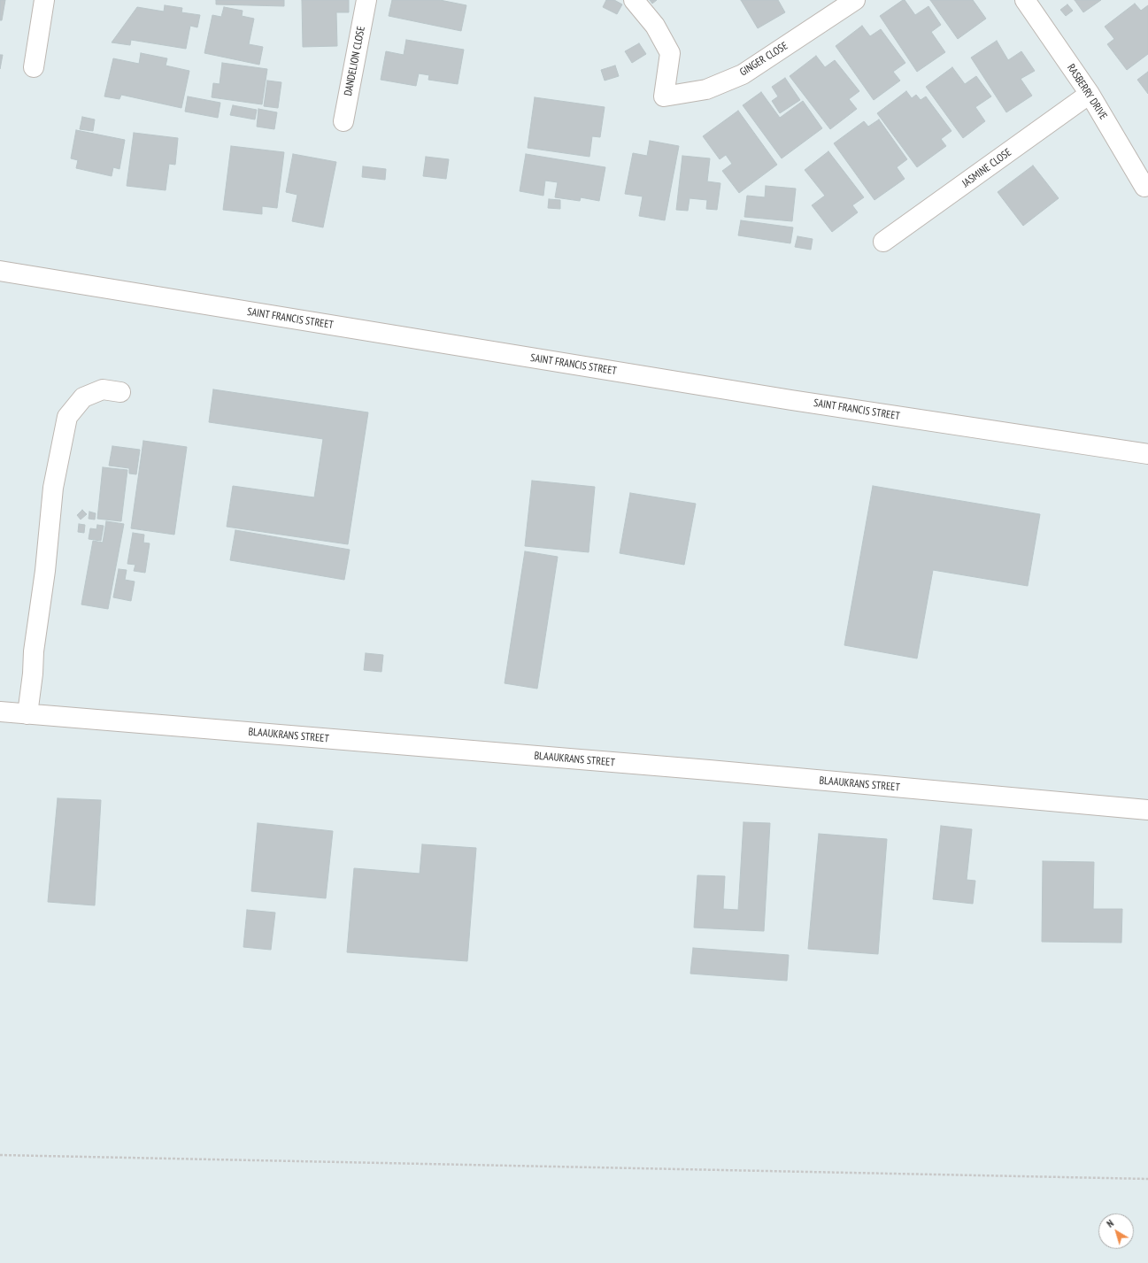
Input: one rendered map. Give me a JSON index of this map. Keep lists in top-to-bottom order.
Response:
{
  "streets": {
    "street": [
      "GINGER CLOSE",
      "DANDELION CLOSE",
      "RASBERRY DRIVE",
      "JASMINE CLOSE",
      "SAINT FRANCIS STREET",
      "BLAAUKRANS STREET"
    ]
  },
  "crossings": [
    ["RASBERRY DRIVE", "JASMINE CLOSE"]
  ],
  "north": "top left"
}
